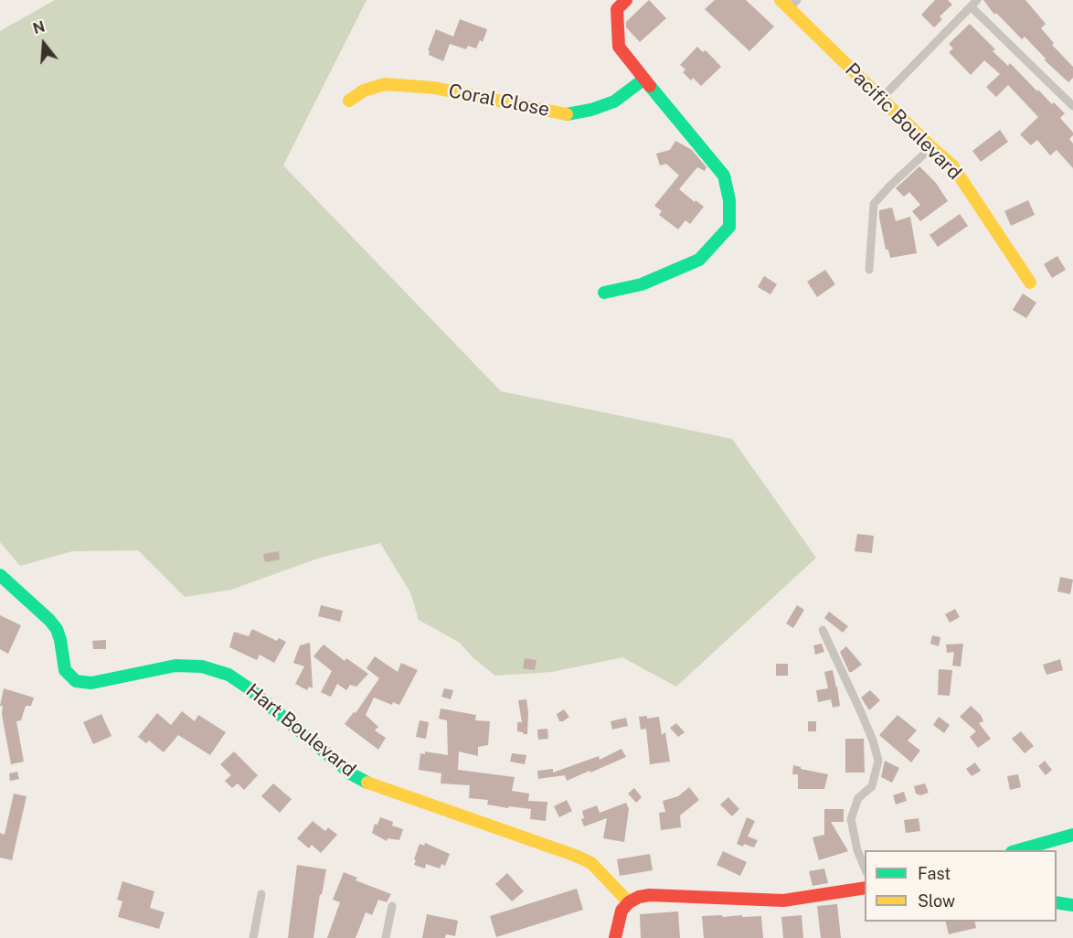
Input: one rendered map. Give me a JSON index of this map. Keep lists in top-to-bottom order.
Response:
{
  "streets": {
    "street": ["Coral Close", "Pacific Boulevard", "Hart Boulevard"]
  },
  "legend": ["Fast", "Slow"],
  "north": "top"
}
